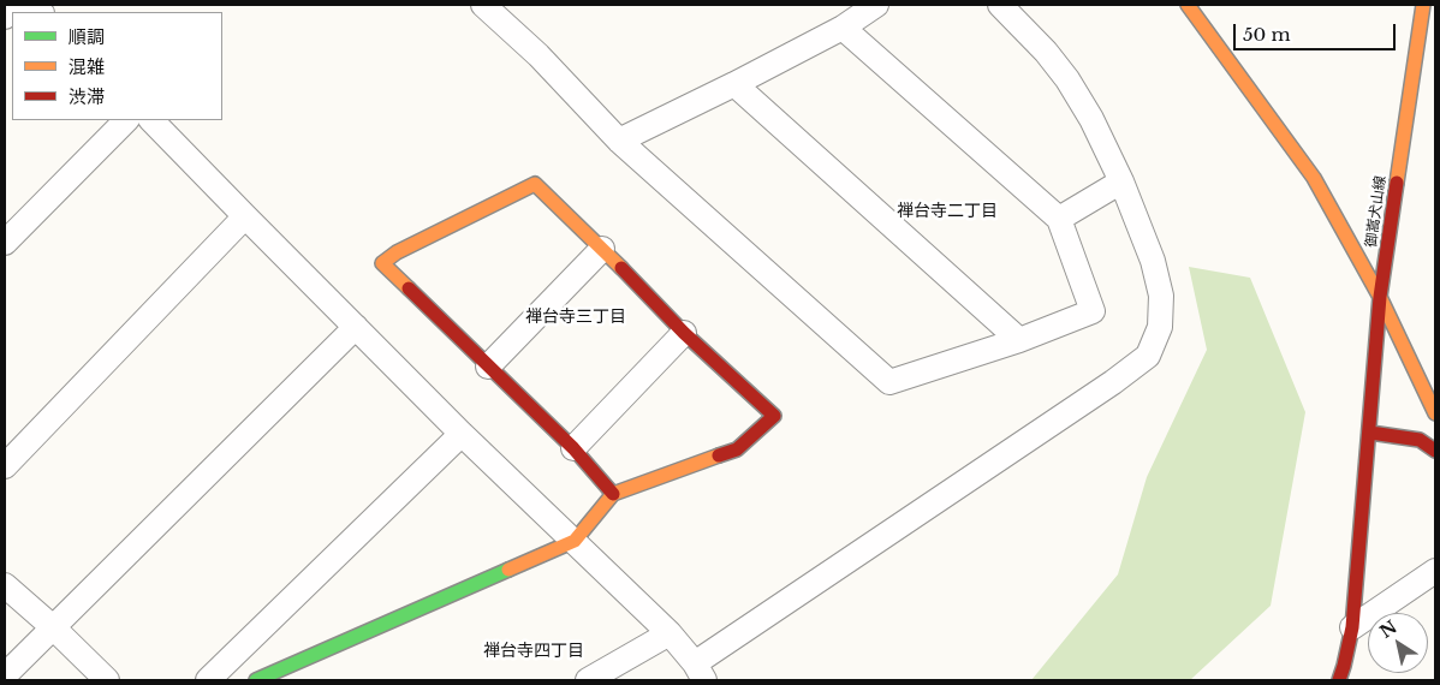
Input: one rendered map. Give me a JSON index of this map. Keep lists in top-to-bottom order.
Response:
{
  "streets": {
    "street": ["御嵩犬山線"]
  },
  "districts": ["禅台寺二丁目", "禅台寺三丁目", "禅台寺四丁目"],
  "legend": ["順調", "混雑", "渋滞"],
  "scale_bar": "50 m",
  "north": "top left"
}
